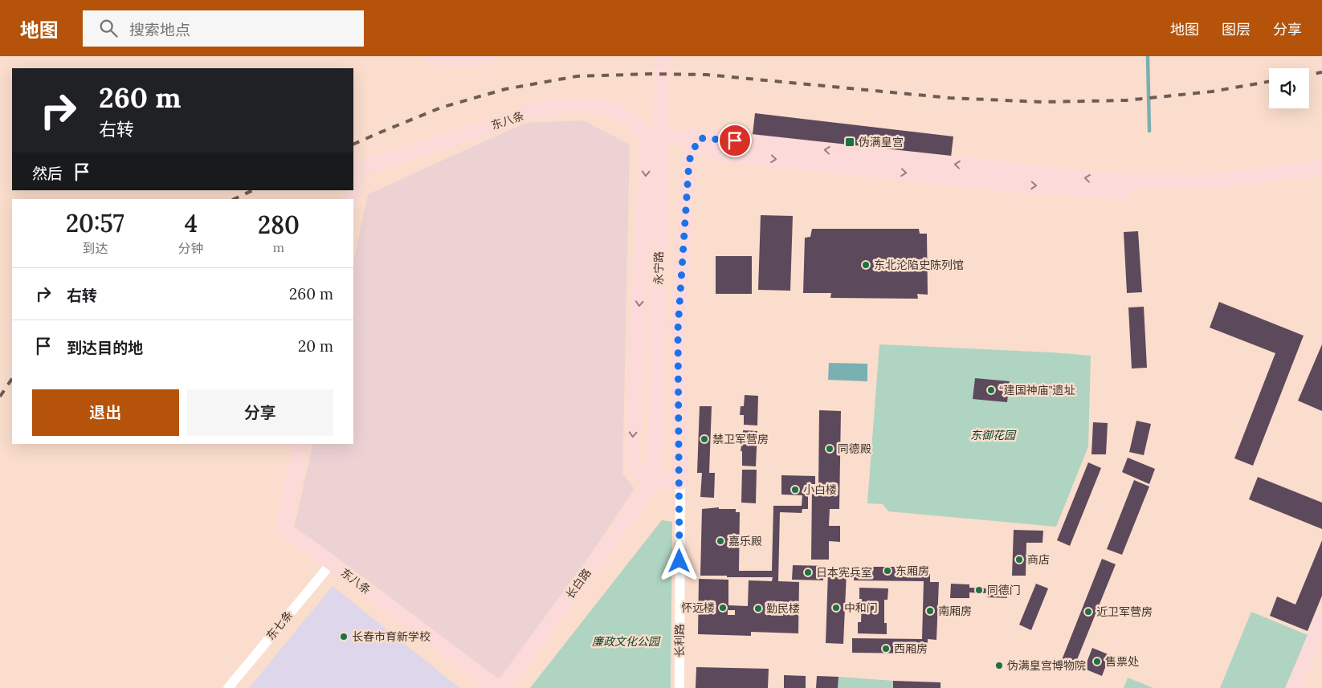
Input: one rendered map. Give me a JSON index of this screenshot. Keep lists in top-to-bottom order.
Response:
{
  "streets": {
    "street": [
      "东八条",
      "永宁路",
      "长白路",
      "东七条",
      "长利路"
    ]
  },
  "crossings": [
    ["东八条", "东七条"],
    ["永宁路", "长白路"]
  ],
  "parks": ["东御花园", "廉政文化公园"],
  "places": {
    "transit": ["伪满皇宫"],
    "other": [
      "东北沦陷史陈列馆",
      "“建国神庙”遗址",
      "禁卫军营房",
      "同德殿",
      "小白楼",
      "嘉乐殿",
      "商店",
      "东厢房",
      "日本宪兵室",
      "同德门",
      "怀远楼",
      "中和门",
      "勤民楼",
      "南厢房",
      "近卫军营房",
      "长春市育新学校",
      "西厢房",
      "售票处",
      "伪满皇宫博物院"
    ]
  },
  "page": {
    "header": "地图",
    "search": "搜索地点",
    "nav": ["地图", "图层", "分享"],
    "turn": ["260 m", "右转"],
    "then": "然后",
    "eta": [
      "20:57",
      "到达",
      "4",
      "分钟",
      "280",
      "m"
    ],
    "list": [
      {
        "name": "右转",
        "value": "260 m"
      },
      {
        "name": "到达目的地",
        "value": "20 m"
      }
    ],
    "buttons": ["退出", "分享"]
  }
}
